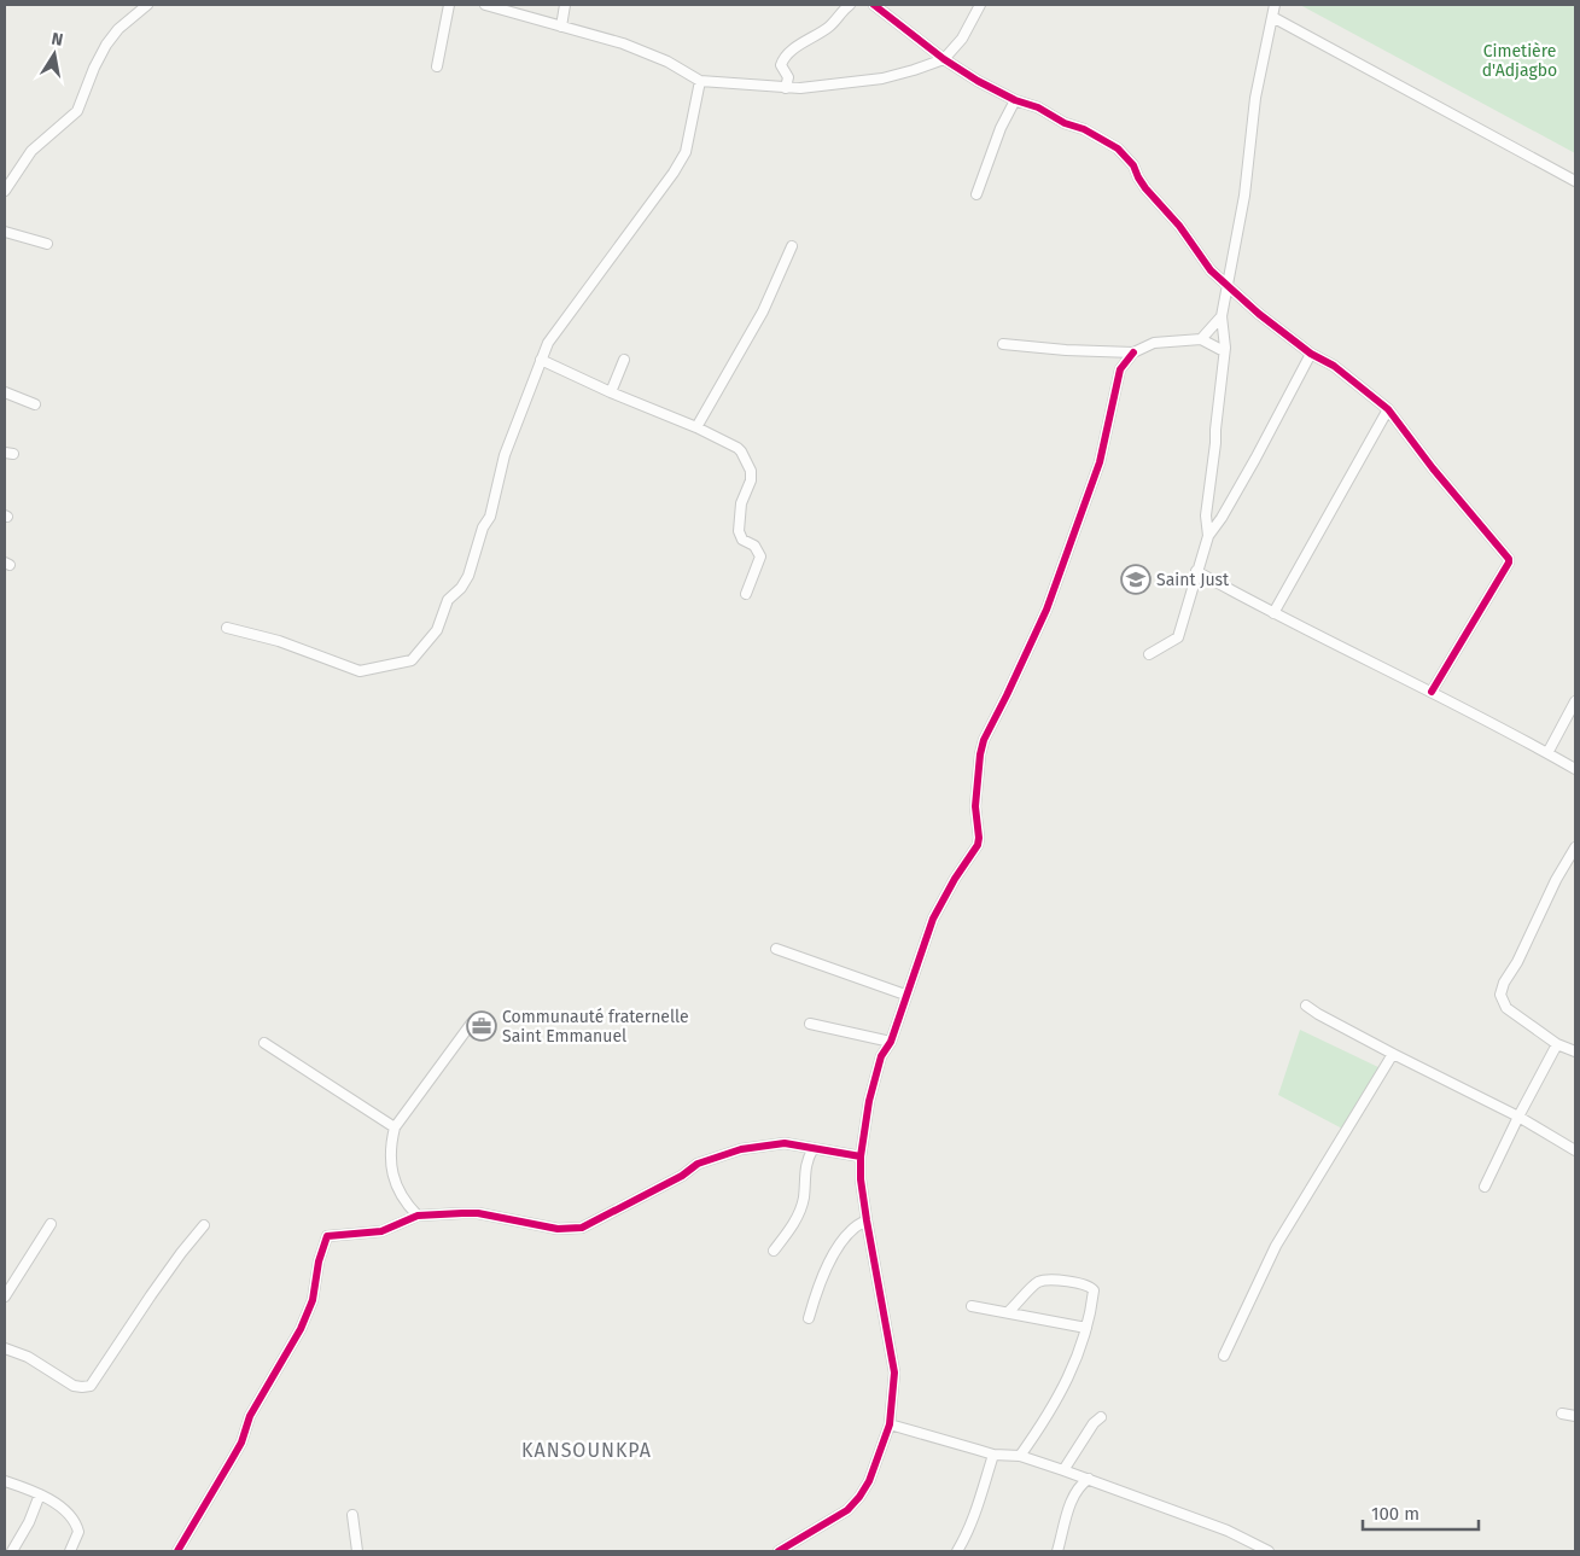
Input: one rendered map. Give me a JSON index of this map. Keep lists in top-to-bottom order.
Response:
{
  "districts": ["KANSOUNKPA"],
  "parks": ["Cimetière d'Adjagbo"],
  "places": {
    "school or university": ["Saint Just"],
    "office": ["Communauté fraternelle Saint Emmanuel"]
  },
  "scale_bar": "100 m",
  "north": "top"
}
